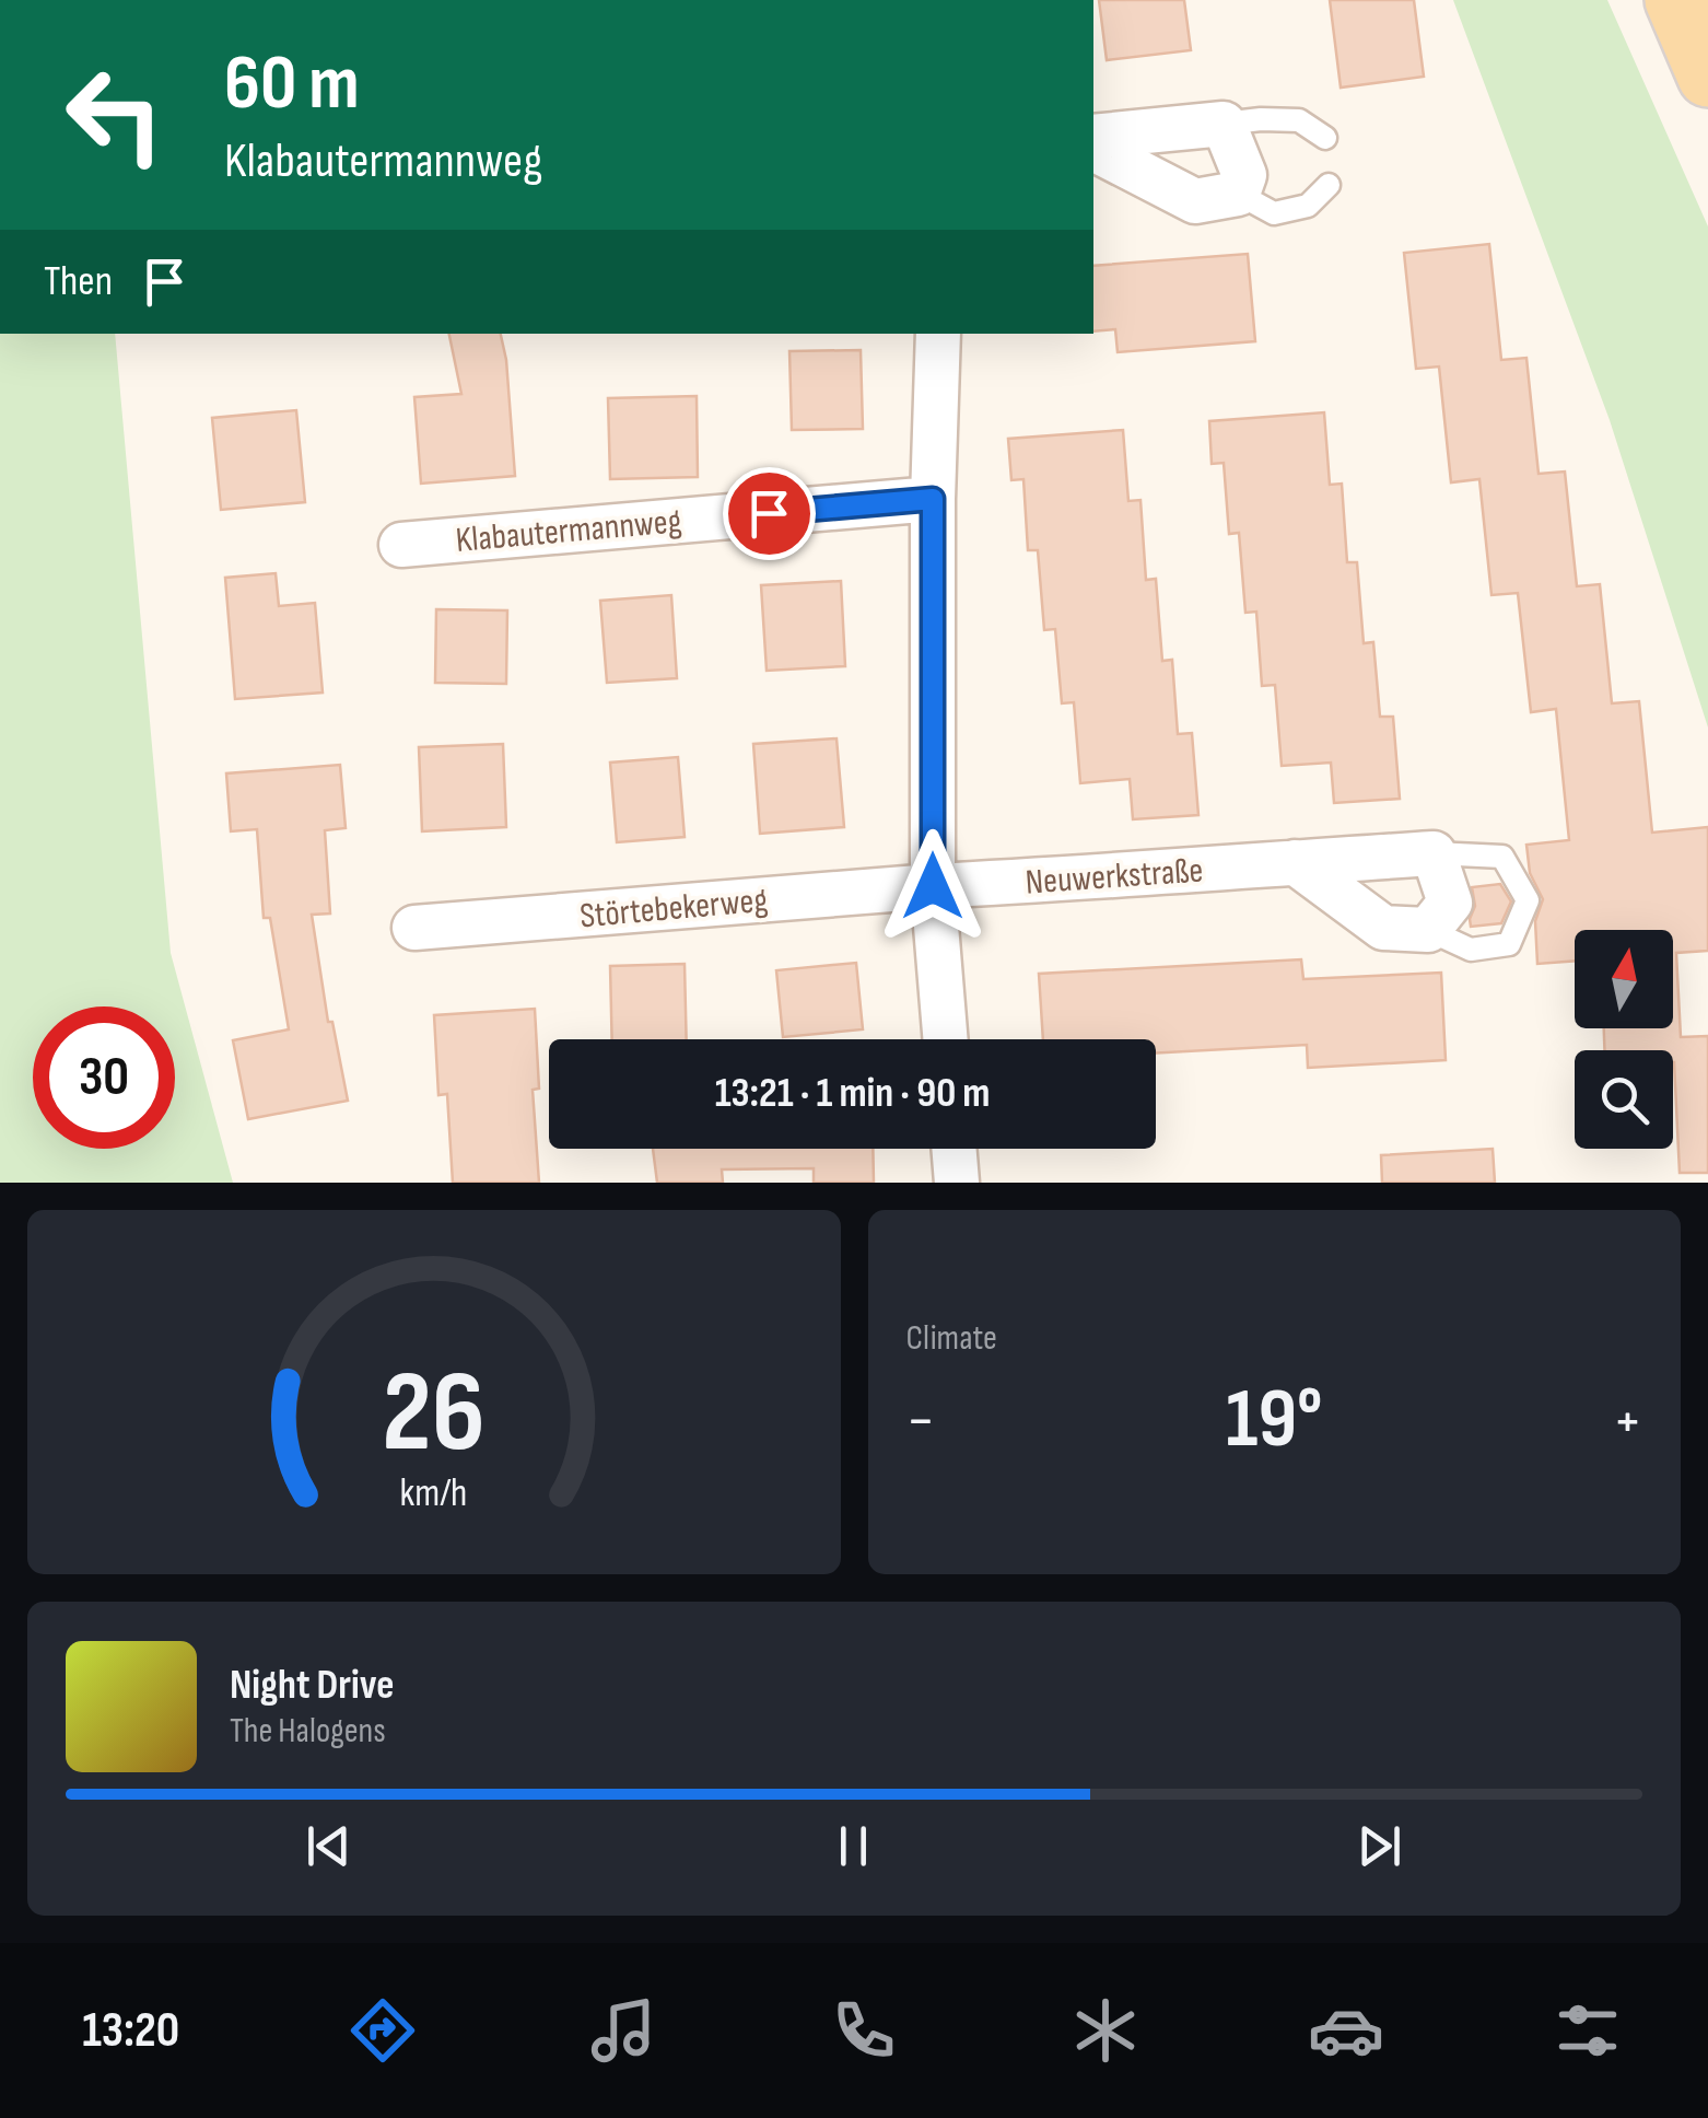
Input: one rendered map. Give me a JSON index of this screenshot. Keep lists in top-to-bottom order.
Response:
{
  "streets": {
    "street": ["Klabautermannweg", "Neuwerkstraße", "Störtebekerweg"]
  },
  "crossings": [
    ["Neuwerkstraße", "Störtebekerweg"]
  ],
  "north": "top",
  "page": {
    "turn": ["60 m", "Klabautermannweg"],
    "then": "Then",
    "limit": "30",
    "trip": "13:21 · 1 min · 90 m",
    "tile": "Climate",
    "heat": ["−", "19°", "+"],
    "song": ["Night Drive", "The Halogens"],
    "tabs": "13:20",
    "gauge": ["26", "km/h"]
  }
}
